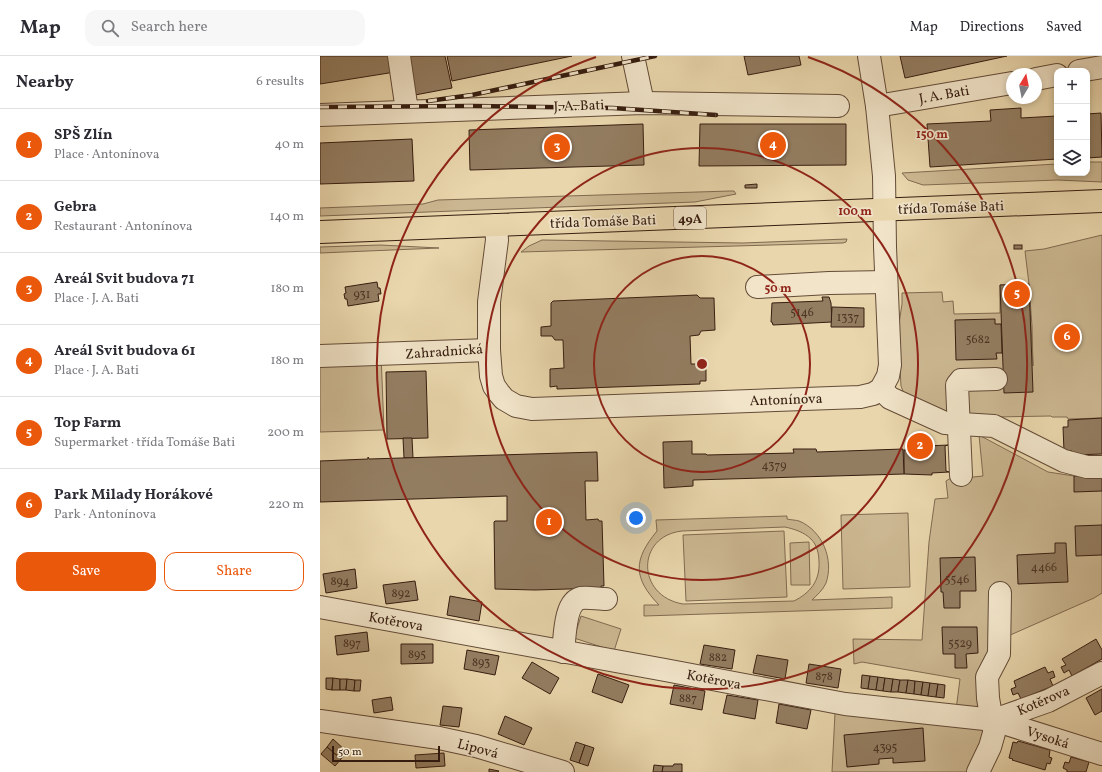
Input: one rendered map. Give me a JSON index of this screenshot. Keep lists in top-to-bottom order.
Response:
{
  "streets": {
    "main road": ["třída Tomáše Bati", "49A"],
    "street": [
      "J. A. Bati",
      "Zahradnická",
      "Antonínova",
      "Kotěrova",
      "Vysoká",
      "Lipová"
    ]
  },
  "crossings": [
    ["třída Tomáše Bati", "Zahradnická"],
    ["Zahradnická", "Antonínova"],
    ["Kotěrova", "Vysoká"]
  ],
  "house_numbers": [
    "931",
    "5146",
    "1337",
    "5682",
    "4379",
    "4466",
    "5546",
    "894",
    "892",
    "897",
    "5529",
    "895",
    "882",
    "893",
    "878",
    "887",
    "4395"
  ],
  "scale_bar": "50 m",
  "north": "top",
  "page": {
    "header": "Map",
    "search": "Search here",
    "nav": ["Map", "Directions", "Saved"],
    "heading": ["Nearby", "6 results"],
    "map_buttons": ["+", "−"],
    "list": [
      {
        "mark": "1",
        "name": "SPŠ Zlín",
        "note": "Place · Antonínova",
        "value": "40 m"
      },
      {
        "mark": "2",
        "name": "Gebra",
        "note": "Restaurant · Antonínova",
        "value": "140 m"
      },
      {
        "mark": "3",
        "name": "Areál Svit budova 71",
        "note": "Place · J. A. Bati",
        "value": "180 m"
      },
      {
        "mark": "4",
        "name": "Areál Svit budova 61",
        "note": "Place · J. A. Bati",
        "value": "180 m"
      },
      {
        "mark": "5",
        "name": "Top Farm",
        "note": "Supermarket · třída Tomáše Bati",
        "value": "200 m"
      },
      {
        "mark": "6",
        "name": "Park Milady Horákové",
        "note": "Park · Antonínova",
        "value": "220 m"
      }
    ],
    "pins": [
      "4",
      "3",
      "5",
      "6",
      "2",
      "1"
    ],
    "buttons": ["Save", "Share"],
    "scale": "50 m"
  },
  "rings": ["150 m", "100 m", "50 m"]
}
